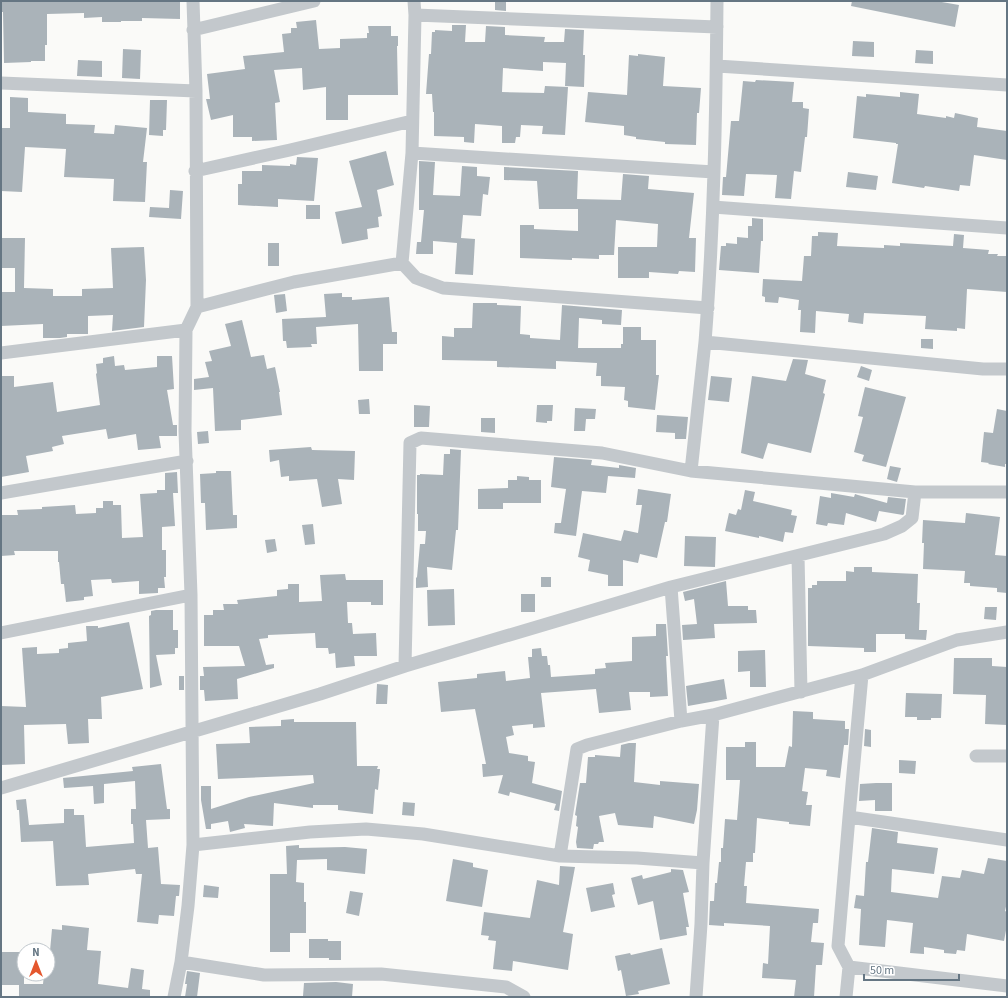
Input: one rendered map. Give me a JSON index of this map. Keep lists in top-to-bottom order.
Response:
{
  "scale_bar": "50 m",
  "north": "top"
}
